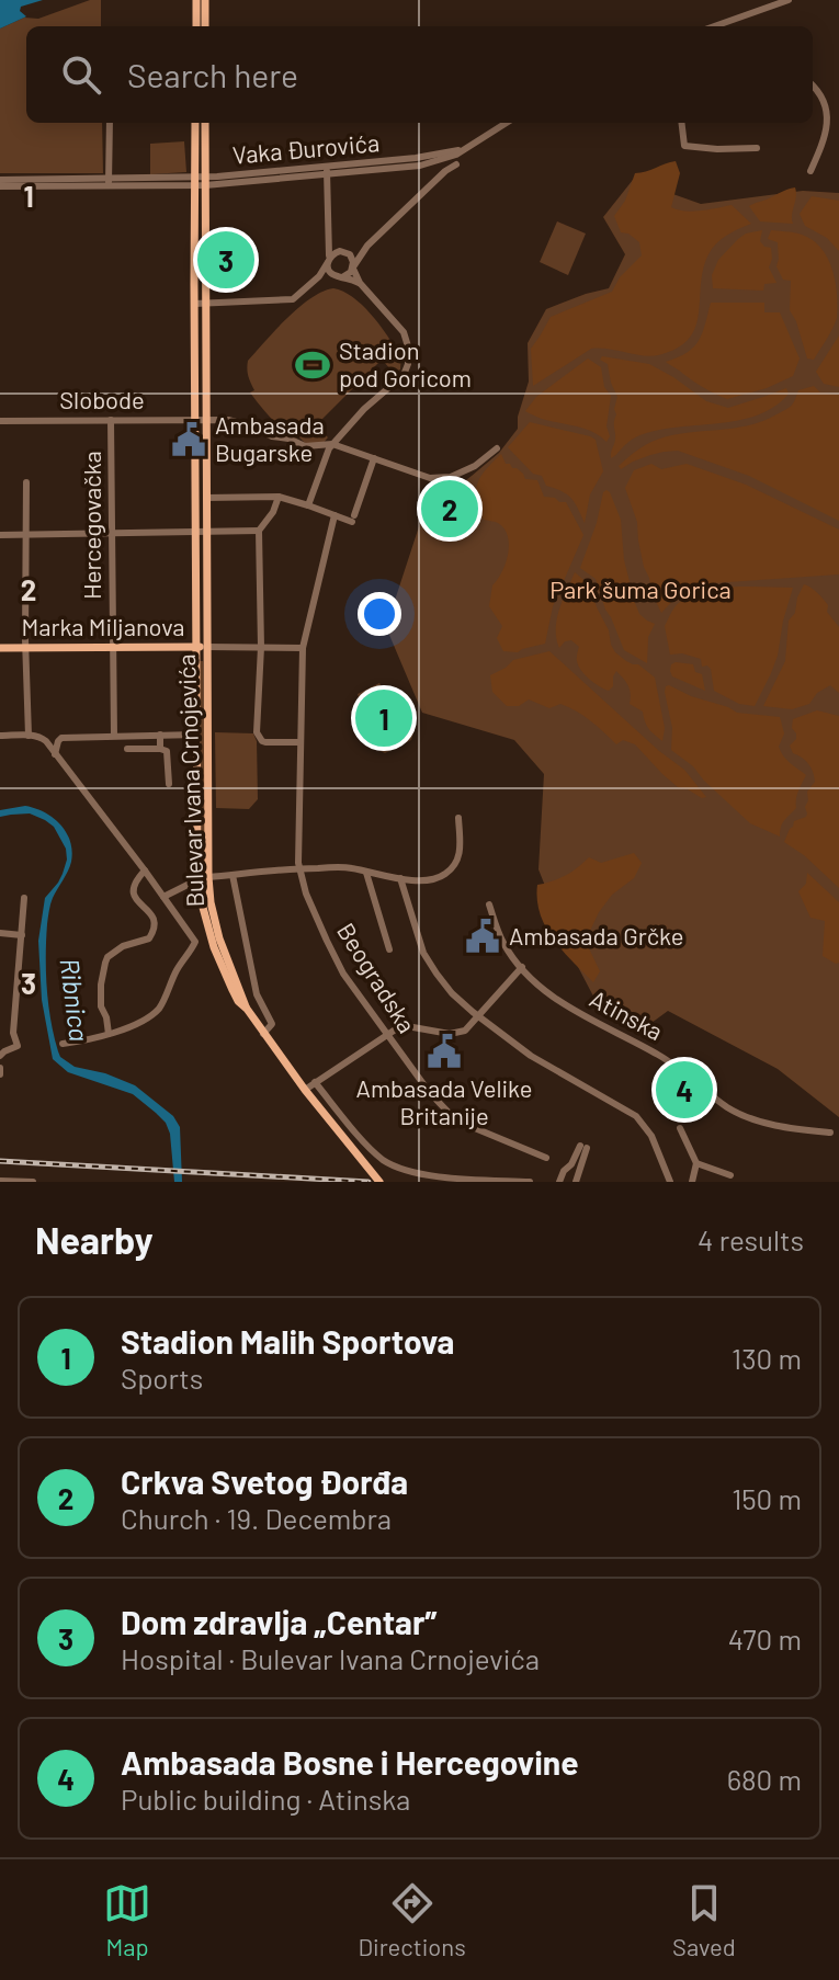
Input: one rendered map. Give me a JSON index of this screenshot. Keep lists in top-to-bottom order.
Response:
{
  "streets": {
    "main road": ["Marka Miljanova", "Bulevar Ivana Crnojevića"],
    "street": [
      "Vaka Đurovića",
      "Slobode",
      "Hercegovačka",
      "Beogradska",
      "Atinska"
    ]
  },
  "crossings": [
    ["Vaka Đurovića", "Bulevar Ivana Crnojevića"],
    ["Slobode", "Hercegovačka"],
    ["Slobode", "Bulevar Ivana Crnojevića"],
    ["Hercegovačka", "Marka Miljanova"],
    ["Marka Miljanova", "Bulevar Ivana Crnojevića"]
  ],
  "water": ["Ribnica"],
  "parks": ["Park šuma Gorica"],
  "places": {
    "sports": ["Stadion pod Goricom"],
    "public building": ["Ambasada Bugarske", "Ambasada Grčke", "Ambasada Velike Britanije"]
  },
  "page": {
    "search": "Search here",
    "pins": [
      "3",
      "2",
      "1",
      "4"
    ],
    "heading": ["Nearby", "4 results"],
    "list": [
      {
        "mark": "1",
        "name": "Stadion Malih Sportova",
        "note": "Sports",
        "value": "130 m"
      },
      {
        "mark": "2",
        "name": "Crkva Svetog Đorđa",
        "note": "Church · 19. Decembra",
        "value": "150 m"
      },
      {
        "mark": "3",
        "name": "Dom zdravlja „Centar”",
        "note": "Hospital · Bulevar Ivana Crnojevića",
        "value": "470 m"
      },
      {
        "mark": "4",
        "name": "Ambasada Bosne i Hercegovine",
        "note": "Public building · Atinska",
        "value": "680 m"
      }
    ],
    "nav": ["Map", "Directions", "Saved"]
  },
  "grid": {
    "rows": ["1", "2", "3"]
  }
}
